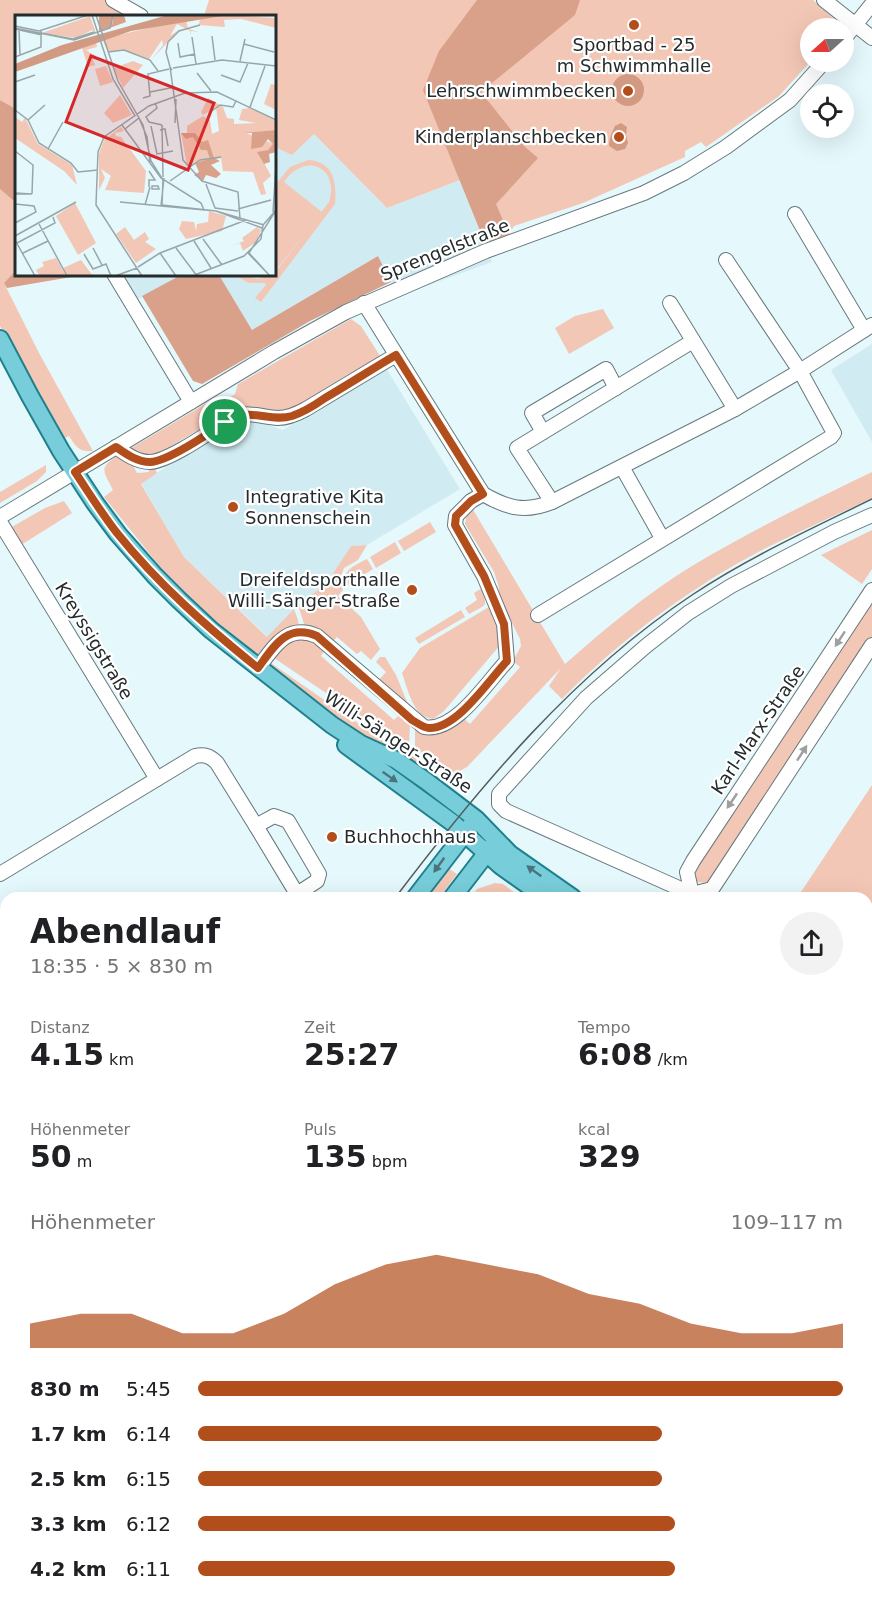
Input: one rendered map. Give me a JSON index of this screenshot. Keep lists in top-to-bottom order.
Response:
{
  "streets": {
    "main road": ["Willi-Sänger-Straße"],
    "street": ["Sprengelstraße", "Kreyssigstraße", "Karl-Marx-Straße"]
  },
  "crossings": [
    ["Sprengelstraße", "Kreyssigstraße"],
    ["Sprengelstraße", "Willi-Sänger-Straße"]
  ],
  "places": [
    "Sportbad - 25 m Schwimmhalle",
    "Lehrschwimmbecken",
    "Kinderplanschbecken",
    "Integrative Kita Sonnenschein",
    "Dreifeldsporthalle Willi-Sänger-Straße",
    "Buchhochhaus"
  ],
  "north": "left",
  "page": {
    "heading": ["Abendlauf", "18:35 · 5 × 830 m"],
    "stats": [
      ["Distanz", "4.15 km"],
      ["Zeit", "25:27"],
      ["Tempo", "6:08 /km"],
      ["Höhenmeter", "50 m"],
      ["Puls", "135 bpm"],
      ["kcal", "329"]
    ],
    "chart": ["Höhenmeter", "109–117 m"],
    "list": [
      {
        "name": "830 m",
        "note": "5:45"
      },
      {
        "name": "1.7 km",
        "note": "6:14"
      },
      {
        "name": "2.5 km",
        "note": "6:15"
      },
      {
        "name": "3.3 km",
        "note": "6:12"
      },
      {
        "name": "4.2 km",
        "note": "6:11"
      }
    ]
  }
}
